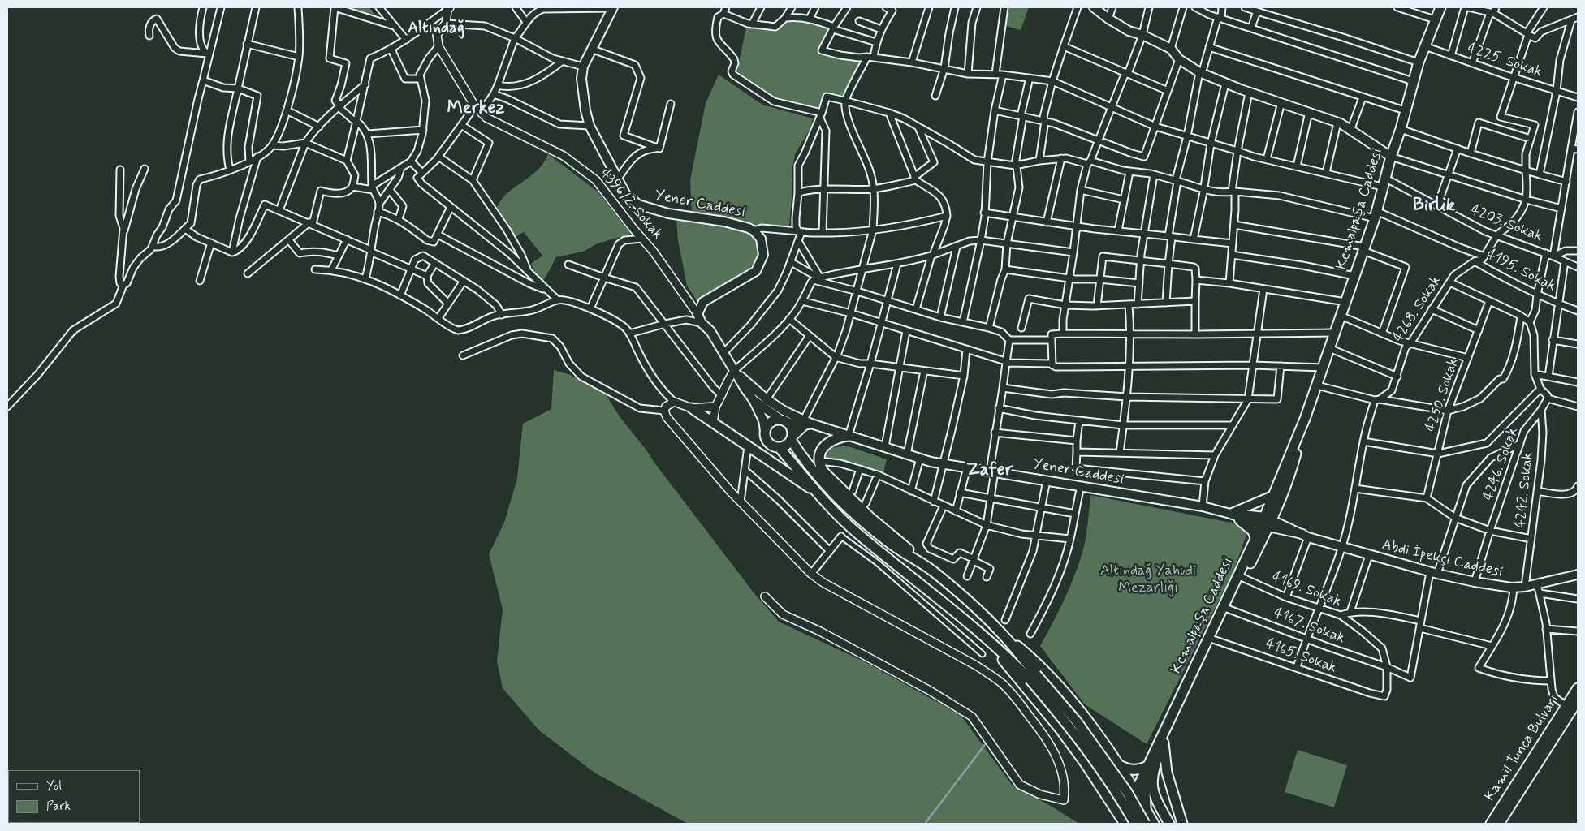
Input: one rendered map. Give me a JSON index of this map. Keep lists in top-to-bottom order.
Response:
{
  "streets": {
    "main road": [
      "Yener Caddesi",
      "Kemalpaşa Caddesi",
      "Abdi İpekçi Caddesi",
      "Kamil Tunca Bulvarı"
    ],
    "street": [
      "4225. Sokak",
      "4396/2. Sokak",
      "4203. Sokak",
      "4195. Sokak",
      "4268. Sokak",
      "4250. Sokak",
      "4246. Sokak",
      "4242. Sokak",
      "4169. Sokak",
      "4167. Sokak",
      "4165. Sokak"
    ]
  },
  "crossings": [
    ["4225. Sokak", "Kemalpaşa Caddesi"],
    ["4396/2. Sokak", "Yener Caddesi"],
    ["Yener Caddesi", "Kemalpaşa Caddesi"],
    ["Yener Caddesi", "Abdi İpekçi Caddesi"],
    ["Kemalpaşa Caddesi", "4203. Sokak"],
    ["Kemalpaşa Caddesi", "Abdi İpekçi Caddesi"],
    ["Kemalpaşa Caddesi", "4169. Sokak"],
    ["Kemalpaşa Caddesi", "4167. Sokak"],
    ["Kemalpaşa Caddesi", "4165. Sokak"],
    ["4195. Sokak", "4268. Sokak"],
    ["4246. Sokak", "4242. Sokak"],
    ["4246. Sokak", "Abdi İpekçi Caddesi"],
    ["4242. Sokak", "Abdi İpekçi Caddesi"],
    ["4169. Sokak", "4167. Sokak"],
    ["4169. Sokak", "4165. Sokak"]
  ],
  "districts": [
    "Altındağ",
    "Merkez",
    "Birlik",
    "Zafer"
  ],
  "parks": ["Altındağ Yahudi Mezarlığı"],
  "legend": ["Yol", "Park"]
}
